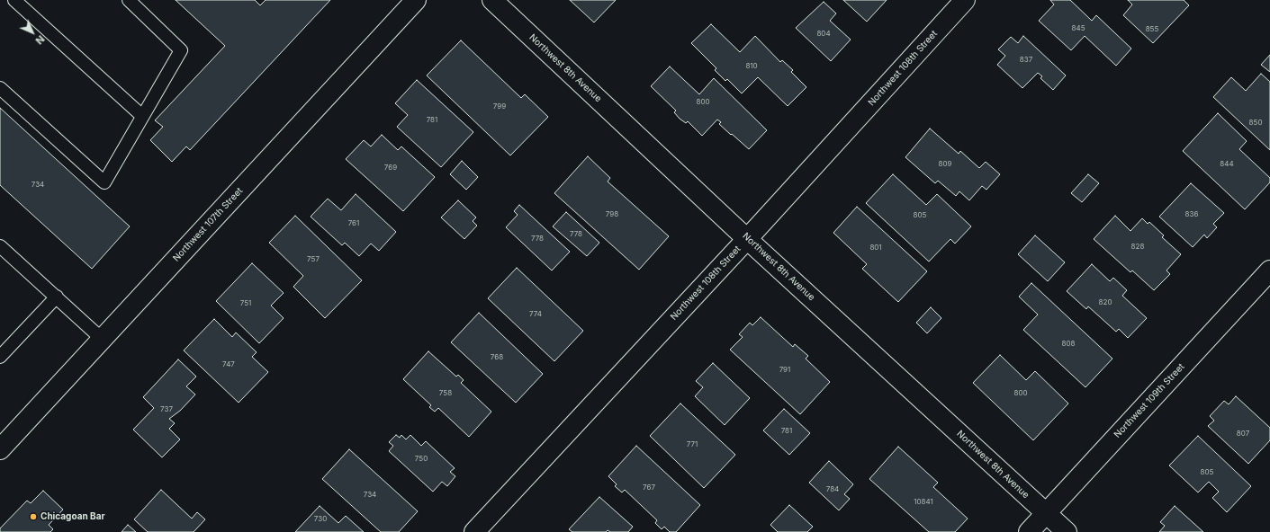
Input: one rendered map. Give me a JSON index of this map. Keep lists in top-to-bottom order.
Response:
{
  "streets": {
    "street": [
      "Northwest 8th Avenue",
      "Northwest 108th Street",
      "Northwest 107th Street",
      "Northwest 109th Street"
    ]
  },
  "crossings": [
    ["Northwest 8th Avenue", "Northwest 108th Street"],
    ["Northwest 8th Avenue", "Northwest 109th Street"]
  ],
  "places": ["Chicagoan Bar"],
  "house_numbers": [
    "845",
    "855",
    "804",
    "837",
    "810",
    "800",
    "799",
    "781",
    "850",
    "809",
    "844",
    "769",
    "734",
    "798",
    "836",
    "805",
    "761",
    "778",
    "778",
    "828",
    "801",
    "757",
    "820",
    "751",
    "774",
    "808",
    "768",
    "747",
    "791",
    "758",
    "800",
    "737",
    "781",
    "807",
    "771",
    "750",
    "805",
    "767",
    "784",
    "734",
    "10841",
    "730"
  ],
  "north": "bottom right"
}
